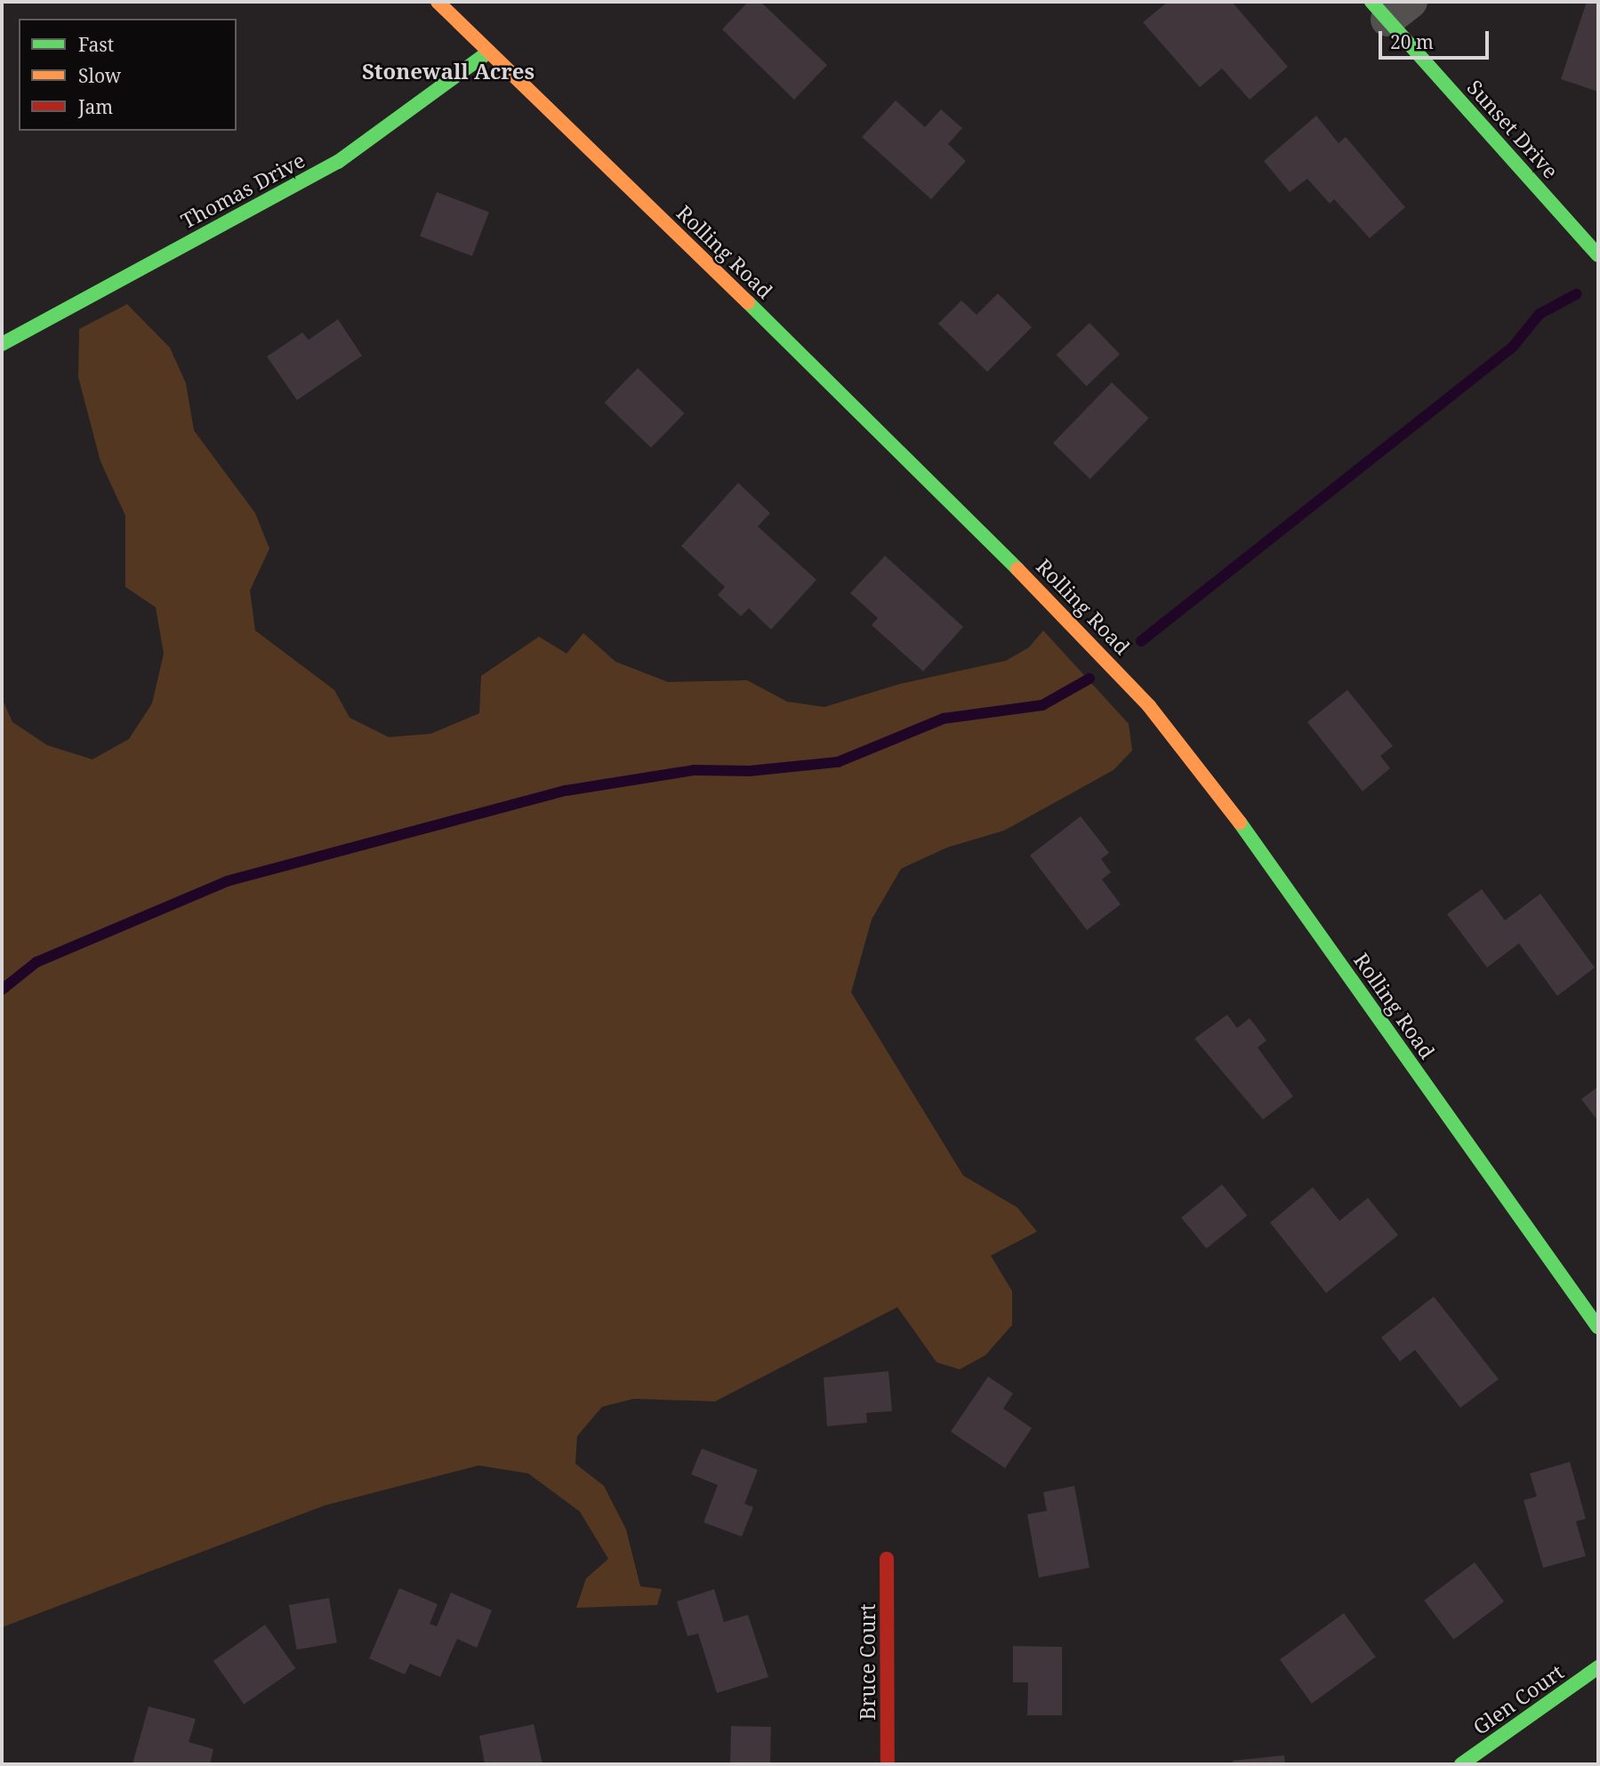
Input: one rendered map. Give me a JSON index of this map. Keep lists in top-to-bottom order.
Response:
{
  "streets": {
    "street": [
      "Sunset Drive",
      "Thomas Drive",
      "Rolling Road",
      "Bruce Court",
      "Glen Court"
    ]
  },
  "crossings": [
    ["Thomas Drive", "Rolling Road"]
  ],
  "districts": ["Stonewall Acres"],
  "legend": ["Fast", "Slow", "Jam"],
  "scale_bar": "20 m"
}
